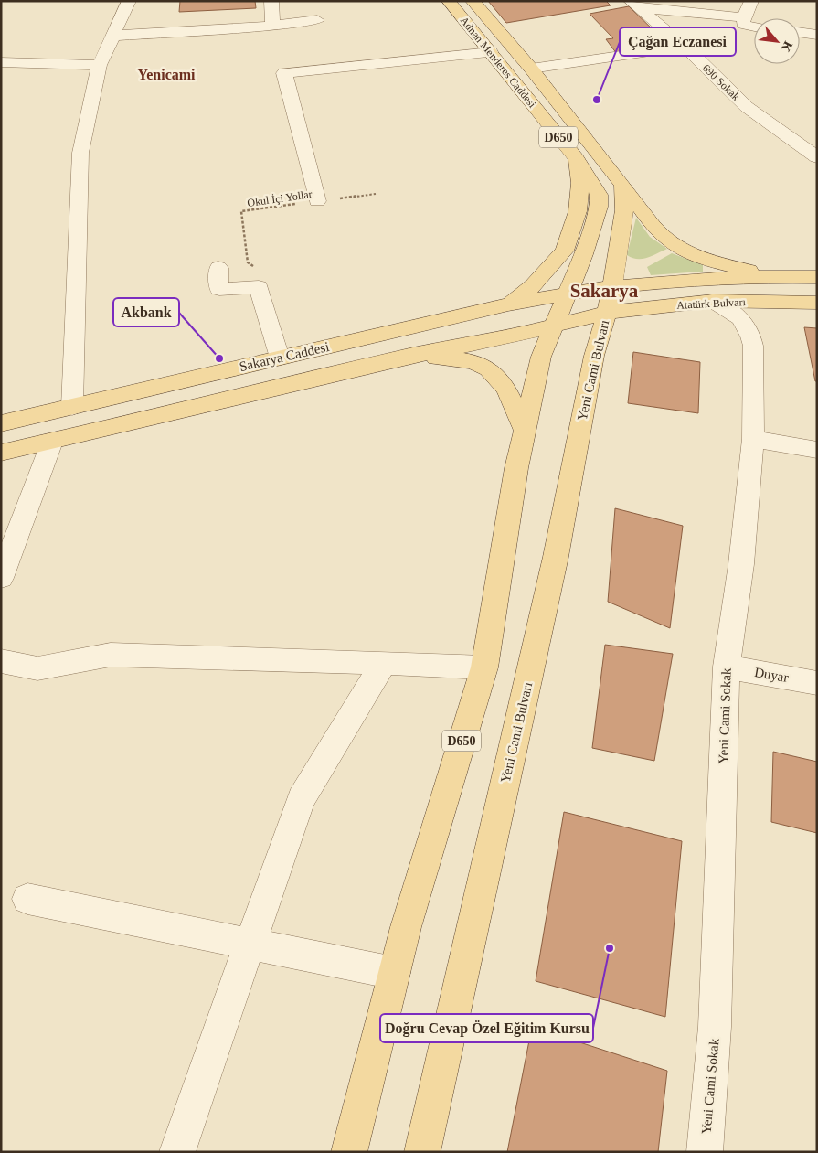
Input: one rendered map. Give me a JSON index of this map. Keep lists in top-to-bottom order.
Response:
{
  "streets": {
    "main road": [
      "Adnan Menderes Caddesi",
      "D650",
      "Atatürk Bulvarı",
      "Sakarya Caddesi",
      "Yeni Cami Bulvarı"
    ],
    "street": ["690 Sokak", "Duyar", "Yeni Cami Sokak"],
    "path": ["Okul İçi Yollar"]
  },
  "crossings": [
    ["Adnan Menderes Caddesi", "D650"],
    ["Adnan Menderes Caddesi", "Atatürk Bulvarı"],
    ["Adnan Menderes Caddesi", "Sakarya Caddesi"],
    ["D650", "Sakarya Caddesi"],
    ["Atatürk Bulvarı", "Sakarya Caddesi"],
    ["Atatürk Bulvarı", "Yeni Cami Bulvarı"],
    ["Atatürk Bulvarı", "Yeni Cami Sokak"],
    ["Sakarya Caddesi", "Yeni Cami Bulvarı"],
    ["Duyar", "Yeni Cami Sokak"]
  ],
  "districts": ["Yenicami", "Sakarya"],
  "places": ["Çağan Eczanesi", "Akbank", "Doğru Cevap Özel Eğitim Kursu"],
  "north": "bottom right"
}
